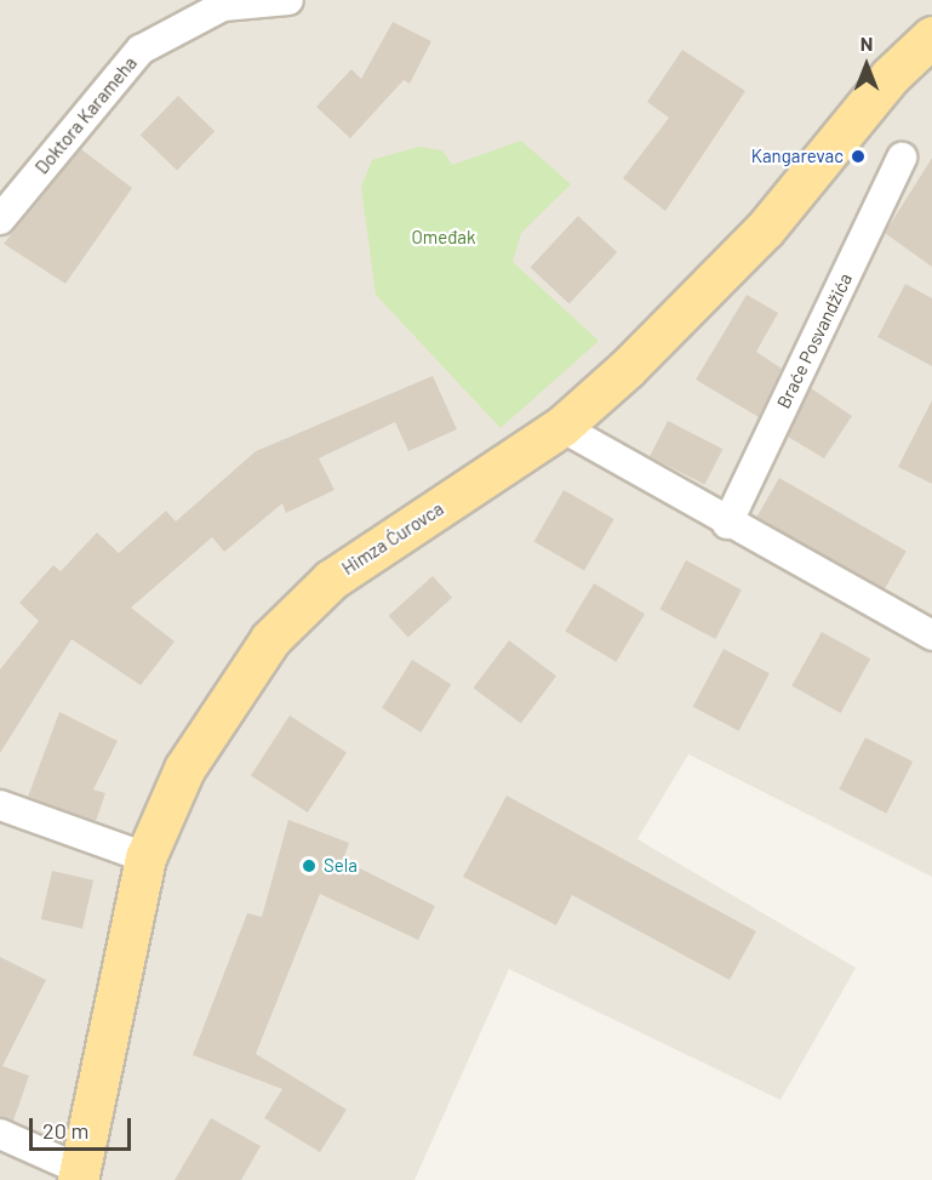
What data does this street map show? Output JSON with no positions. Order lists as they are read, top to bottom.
{
  "streets": {
    "main road": ["Himza Ćurovca"],
    "street": ["Doktora Karameha", "Braće Posvandžića"]
  },
  "parks": ["Omeđak"],
  "places": ["Kangarevac", "Sela"],
  "scale_bar": "20 m",
  "north": "top"
}
